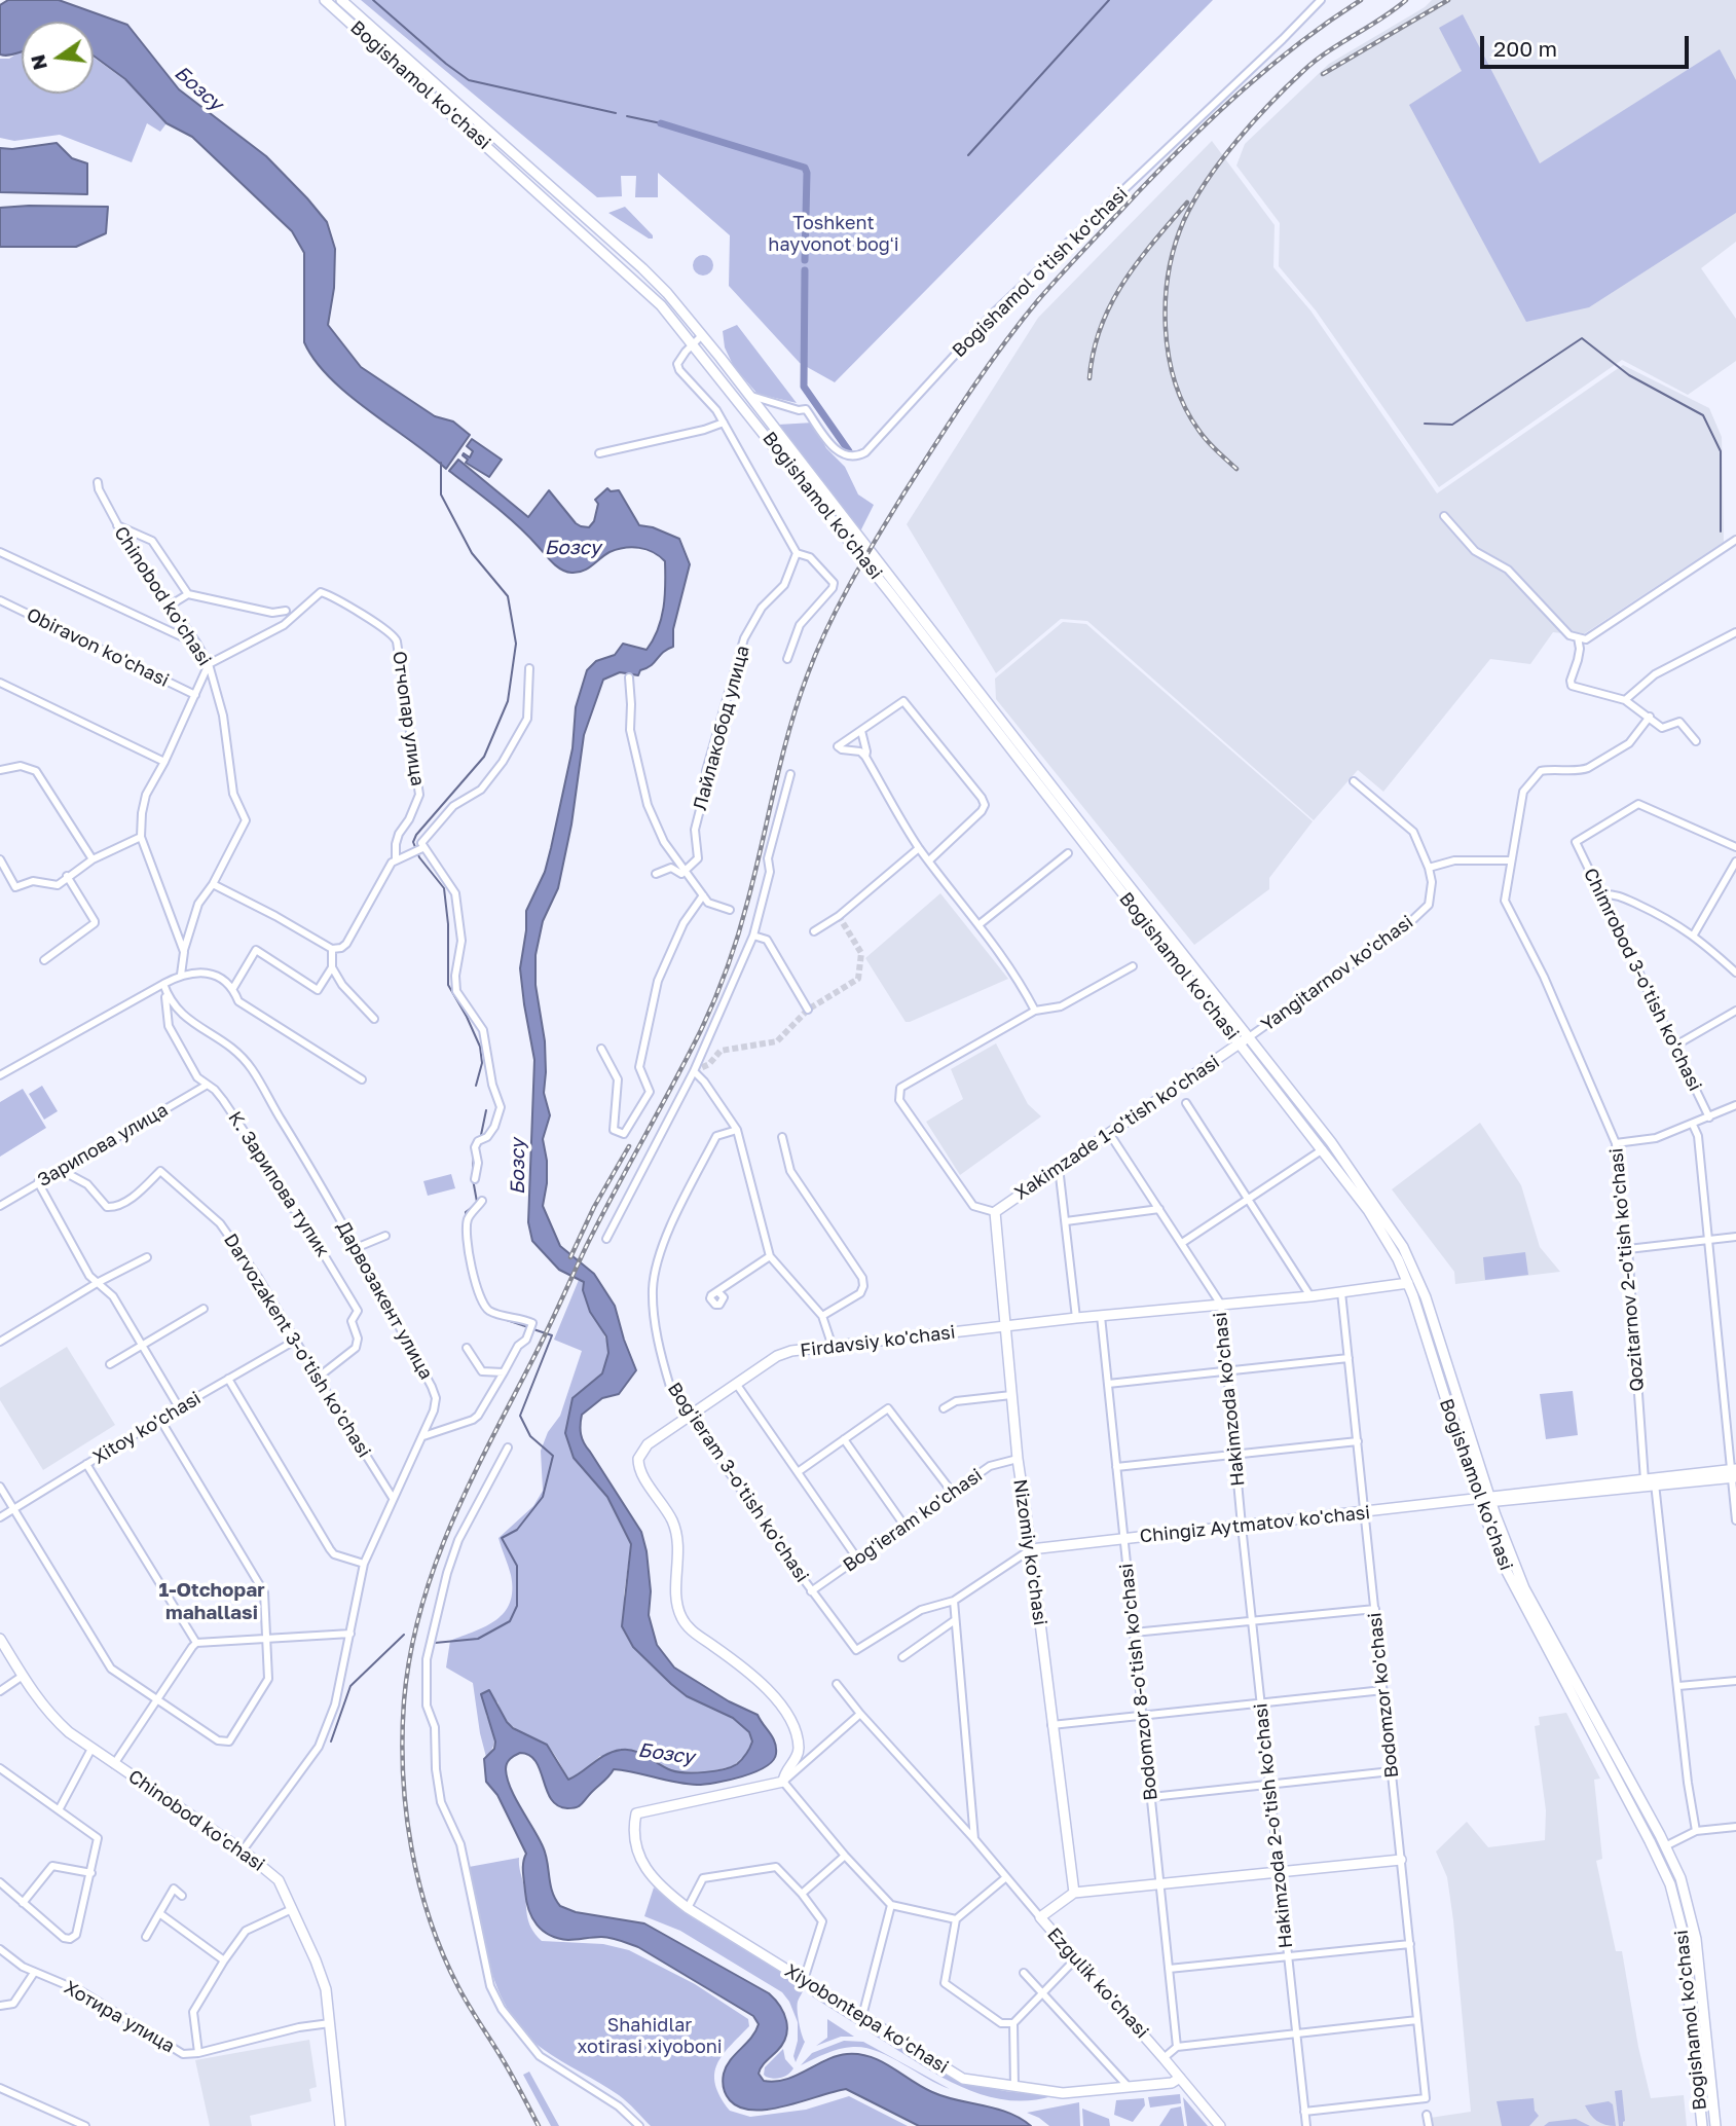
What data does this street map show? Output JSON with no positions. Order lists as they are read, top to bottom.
{
  "streets": {
    "main road": [
      "Bogishamol ko'chasi",
      "Chinobod ko'chasi",
      "Xakimzade 1-o'tish ko'chasi",
      "Firdavsiy ko'chasi",
      "Chingiz Aytmatov ko'chasi",
      "Nizomiy ko'chasi",
      "Ezgulik ko'chasi",
      "Xiyobontepa koʻchasi"
    ],
    "street": [
      "Bogishamol o'tish ko'chasi",
      "Obiravon ko'chasi",
      "Отчопар улица",
      "Лайлакобод улица",
      "Yangitarnov ko'chasi",
      "Chimrobod 3-o'tish ko'chasi",
      "Зарипова улица",
      "К. Зарипова тупик",
      "Qozitarnov 2-o'tish ko'chasi",
      "Дарвозакент улица",
      "Darvozakent 3-o'tish ko'chasi",
      "Hakimzoda ko'chasi",
      "Xitoy ko'chasi",
      "Bog'ieram 3-o'tish ko'chasi",
      "Bog'ieram ko'chasi",
      "Bodomzor 8-o'tish ko'chasi",
      "Bodomzor ko'chasi",
      "Hakimzoda 2-o'tish ko'chasi",
      "Хотира улица"
    ]
  },
  "crossings": [
    ["Bogishamol ko'chasi", "Bogishamol o'tish ko'chasi"],
    ["Bogishamol ko'chasi", "Yangitarnov ko'chasi"],
    ["Bogishamol ko'chasi", "Xakimzade 1-o'tish ko'chasi"],
    ["Bogishamol ko'chasi", "Firdavsiy ko'chasi"],
    ["Bogishamol ko'chasi", "Chingiz Aytmatov ko'chasi"],
    ["Chinobod ko'chasi", "Отчопар улица"],
    ["Chinobod ko'chasi", "Дарвозакент улица"],
    ["Chinobod ko'chasi", "Хотира улица"],
    ["Yangitarnov ko'chasi", "Xakimzade 1-o'tish ko'chasi"],
    ["Xakimzade 1-o'tish ko'chasi", "Hakimzoda ko'chasi"],
    ["Xakimzade 1-o'tish ko'chasi", "Nizomiy ko'chasi"],
    ["Зарипова улица", "К. Зарипова тупик"],
    ["Зарипова улица", "Darvozakent 3-o'tish ko'chasi"],
    ["К. Зарипова тупик", "Дарвозакент улица"],
    ["К. Зарипова тупик", "Darvozakent 3-o'tish ko'chasi"],
    ["Qozitarnov 2-o'tish ko'chasi", "Chingiz Aytmatov ko'chasi"],
    ["Дарвозакент улица", "Darvozakent 3-o'tish ko'chasi"],
    ["Firdavsiy ko'chasi", "Hakimzoda ko'chasi"],
    ["Firdavsiy ko'chasi", "Bog'ieram 3-o'tish ko'chasi"],
    ["Firdavsiy ko'chasi", "Nizomiy ko'chasi"],
    ["Firdavsiy ko'chasi", "Bodomzor 8-o'tish ko'chasi"],
    ["Firdavsiy ko'chasi", "Bodomzor ko'chasi"],
    ["Firdavsiy ko'chasi", "Xiyobontepa koʻchasi"],
    ["Darvozakent 3-o'tish ko'chasi", "Xitoy ko'chasi"],
    ["Hakimzoda ko'chasi", "Chingiz Aytmatov ko'chasi"],
    ["Hakimzoda ko'chasi", "Hakimzoda 2-o'tish ko'chasi"],
    ["Bog'ieram 3-o'tish ko'chasi", "Bog'ieram ko'chasi"],
    ["Bog'ieram ko'chasi", "Nizomiy ko'chasi"],
    ["Chingiz Aytmatov ko'chasi", "Nizomiy ko'chasi"],
    ["Chingiz Aytmatov ko'chasi", "Bodomzor 8-o'tish ko'chasi"],
    ["Chingiz Aytmatov ko'chasi", "Bodomzor ko'chasi"],
    ["Chingiz Aytmatov ko'chasi", "Hakimzoda 2-o'tish ko'chasi"],
    ["Bodomzor ko'chasi", "Hakimzoda 2-o'tish ko'chasi"],
    ["Ezgulik ko'chasi", "Xiyobontepa koʻchasi"]
  ],
  "districts": ["1-Otchopar mahallasi"],
  "water": ["Бозсу"],
  "parks": ["Toshkent hayvonot bogʻi", "Shahidlar xotirasi xiyoboni"],
  "scale_bar": "200 m",
  "north": "left"
}
